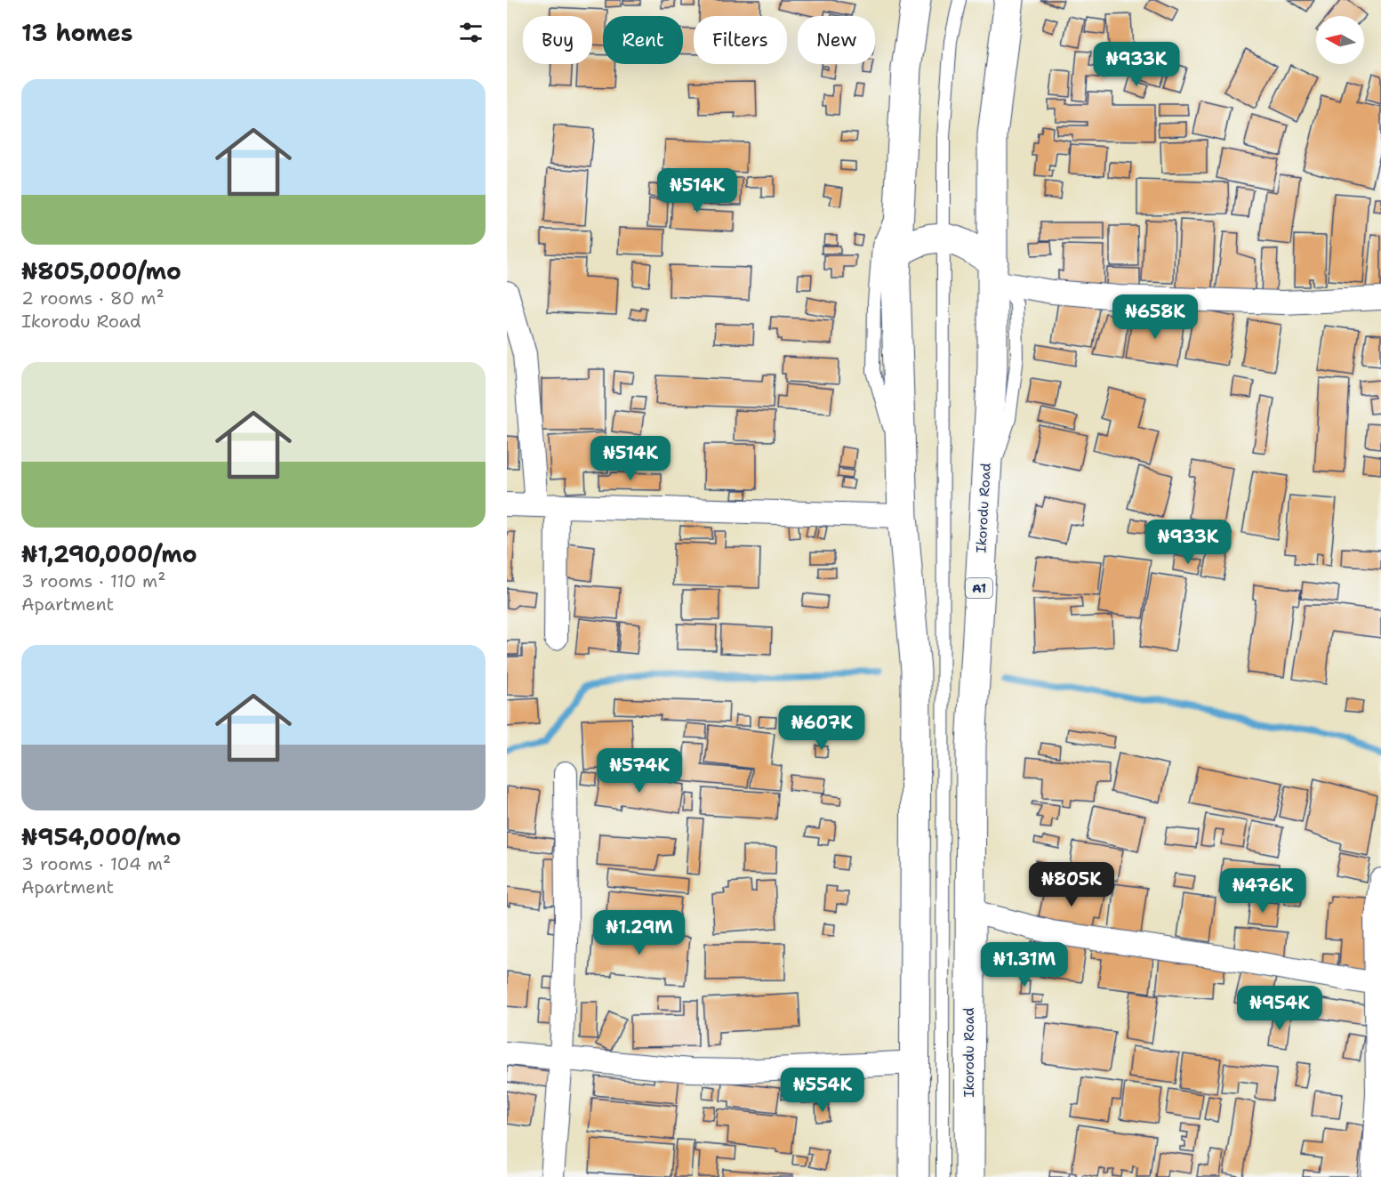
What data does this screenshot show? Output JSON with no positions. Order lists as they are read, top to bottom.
{
  "streets": {
    "highway": ["Ikorodu Road", "A1"]
  },
  "north": "left",
  "page": {
    "heading": "13 homes",
    "chip": [
      "Buy",
      "Rent",
      "Filters",
      "New"
    ],
    "price": [
      "₦933K",
      "₦514K",
      "₦658K",
      "₦514K",
      "₦933K",
      "₦607K",
      "₦574K",
      "₦805K",
      "₦476K",
      "₦1.29M",
      "₦1.31M",
      "₦954K",
      "₦554K"
    ],
    "list": [
      {
        "name": "₦805,000/mo",
        "note": "2 rooms · 80 m² · Ikorodu Road"
      },
      {
        "name": "₦1,290,000/mo",
        "note": "3 rooms · 110 m² · Apartment"
      },
      {
        "name": "₦954,000/mo",
        "note": "3 rooms · 104 m² · Apartment"
      }
    ]
  }
}
